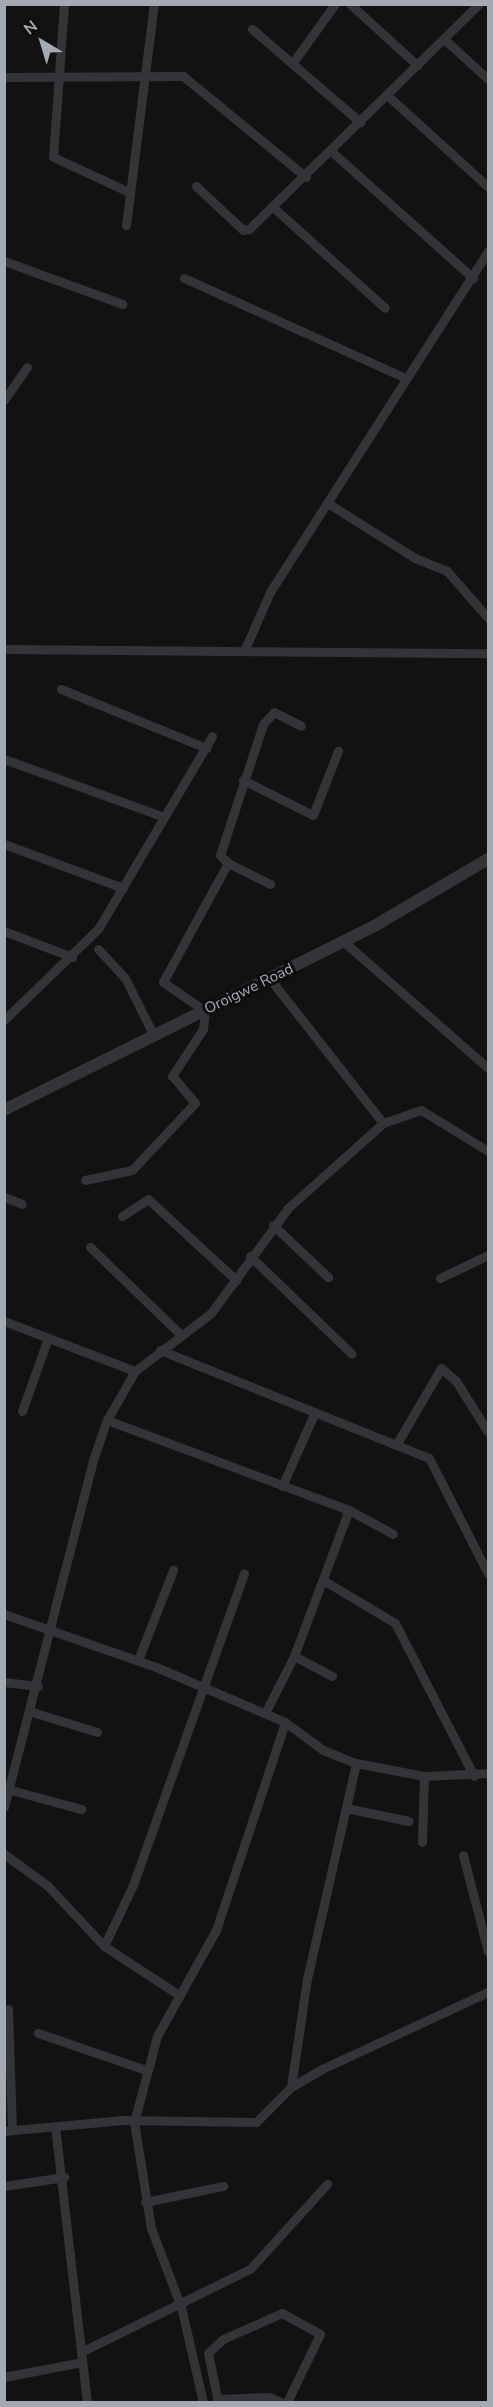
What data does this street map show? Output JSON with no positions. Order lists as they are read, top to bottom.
{
  "streets": {
    "street": ["Oroigwe Road"]
  },
  "north": "top left"
}
